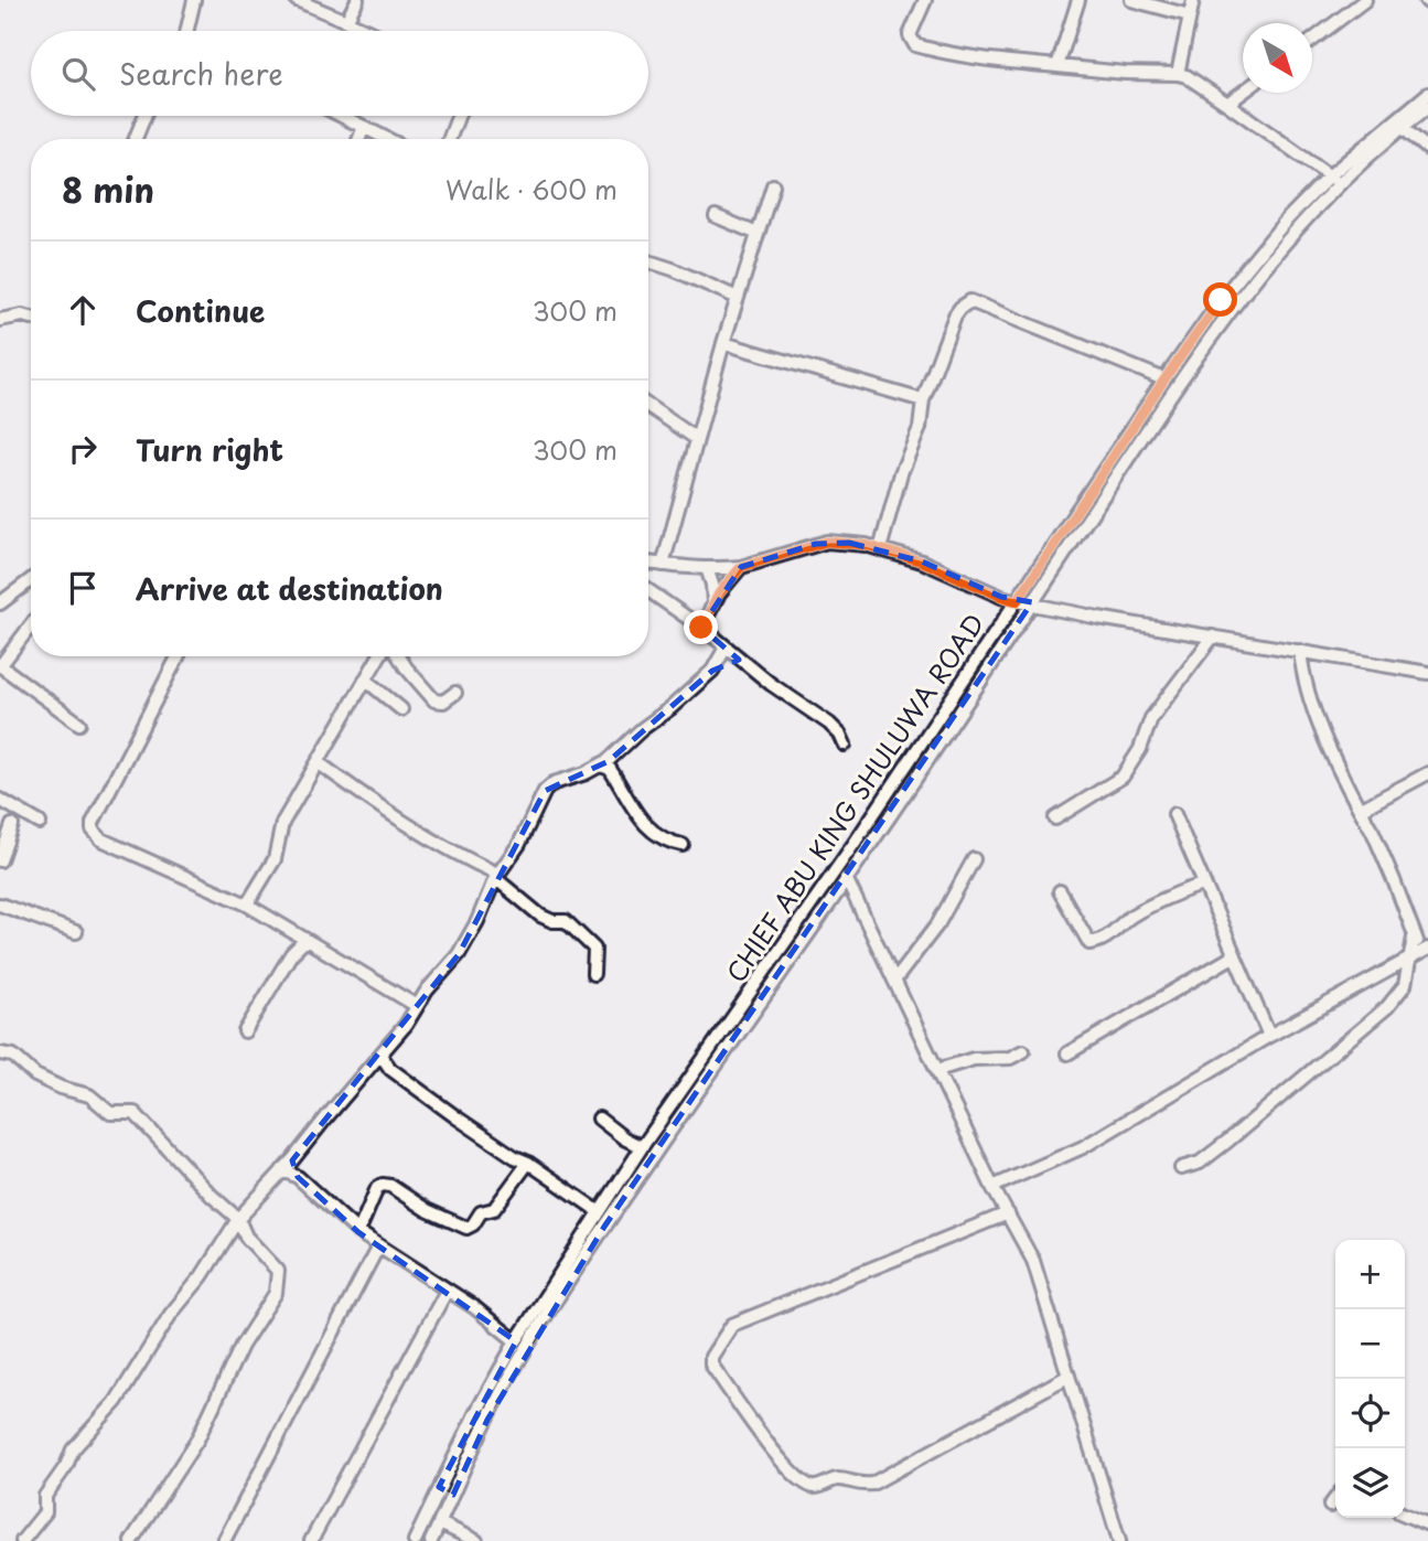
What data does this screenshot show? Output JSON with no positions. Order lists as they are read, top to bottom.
{
  "streets": {
    "street": ["CHIEF ABU KING SHULUWA ROAD"]
  },
  "north": "bottom right",
  "page": {
    "search": "Search here",
    "heading": ["8 min", "Walk · 600 m"],
    "list": [
      ["Continue", "300 m"],
      ["Turn right", "300 m"],
      "Arrive at destination"
    ],
    "map_buttons": ["+", "−"]
  }
}
